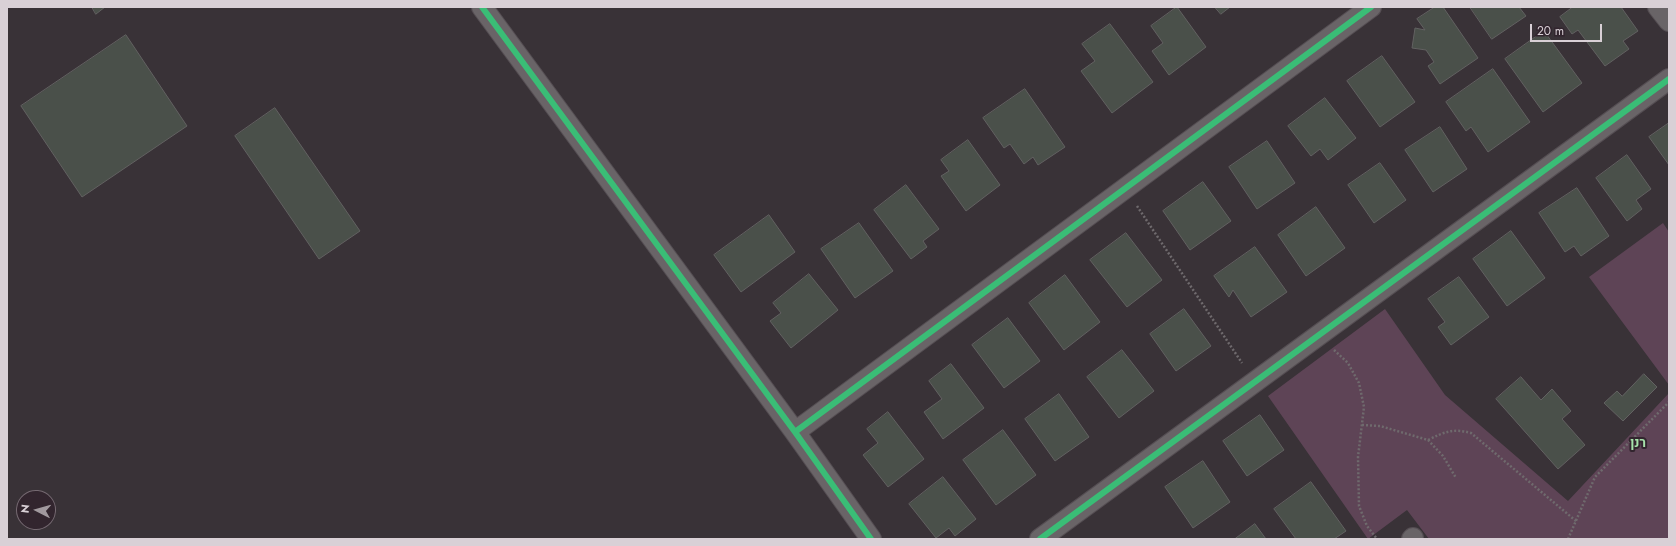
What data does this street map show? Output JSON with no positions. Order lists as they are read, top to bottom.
{
  "districts": ["רנן"],
  "scale_bar": "20 m",
  "north": "left"
}
